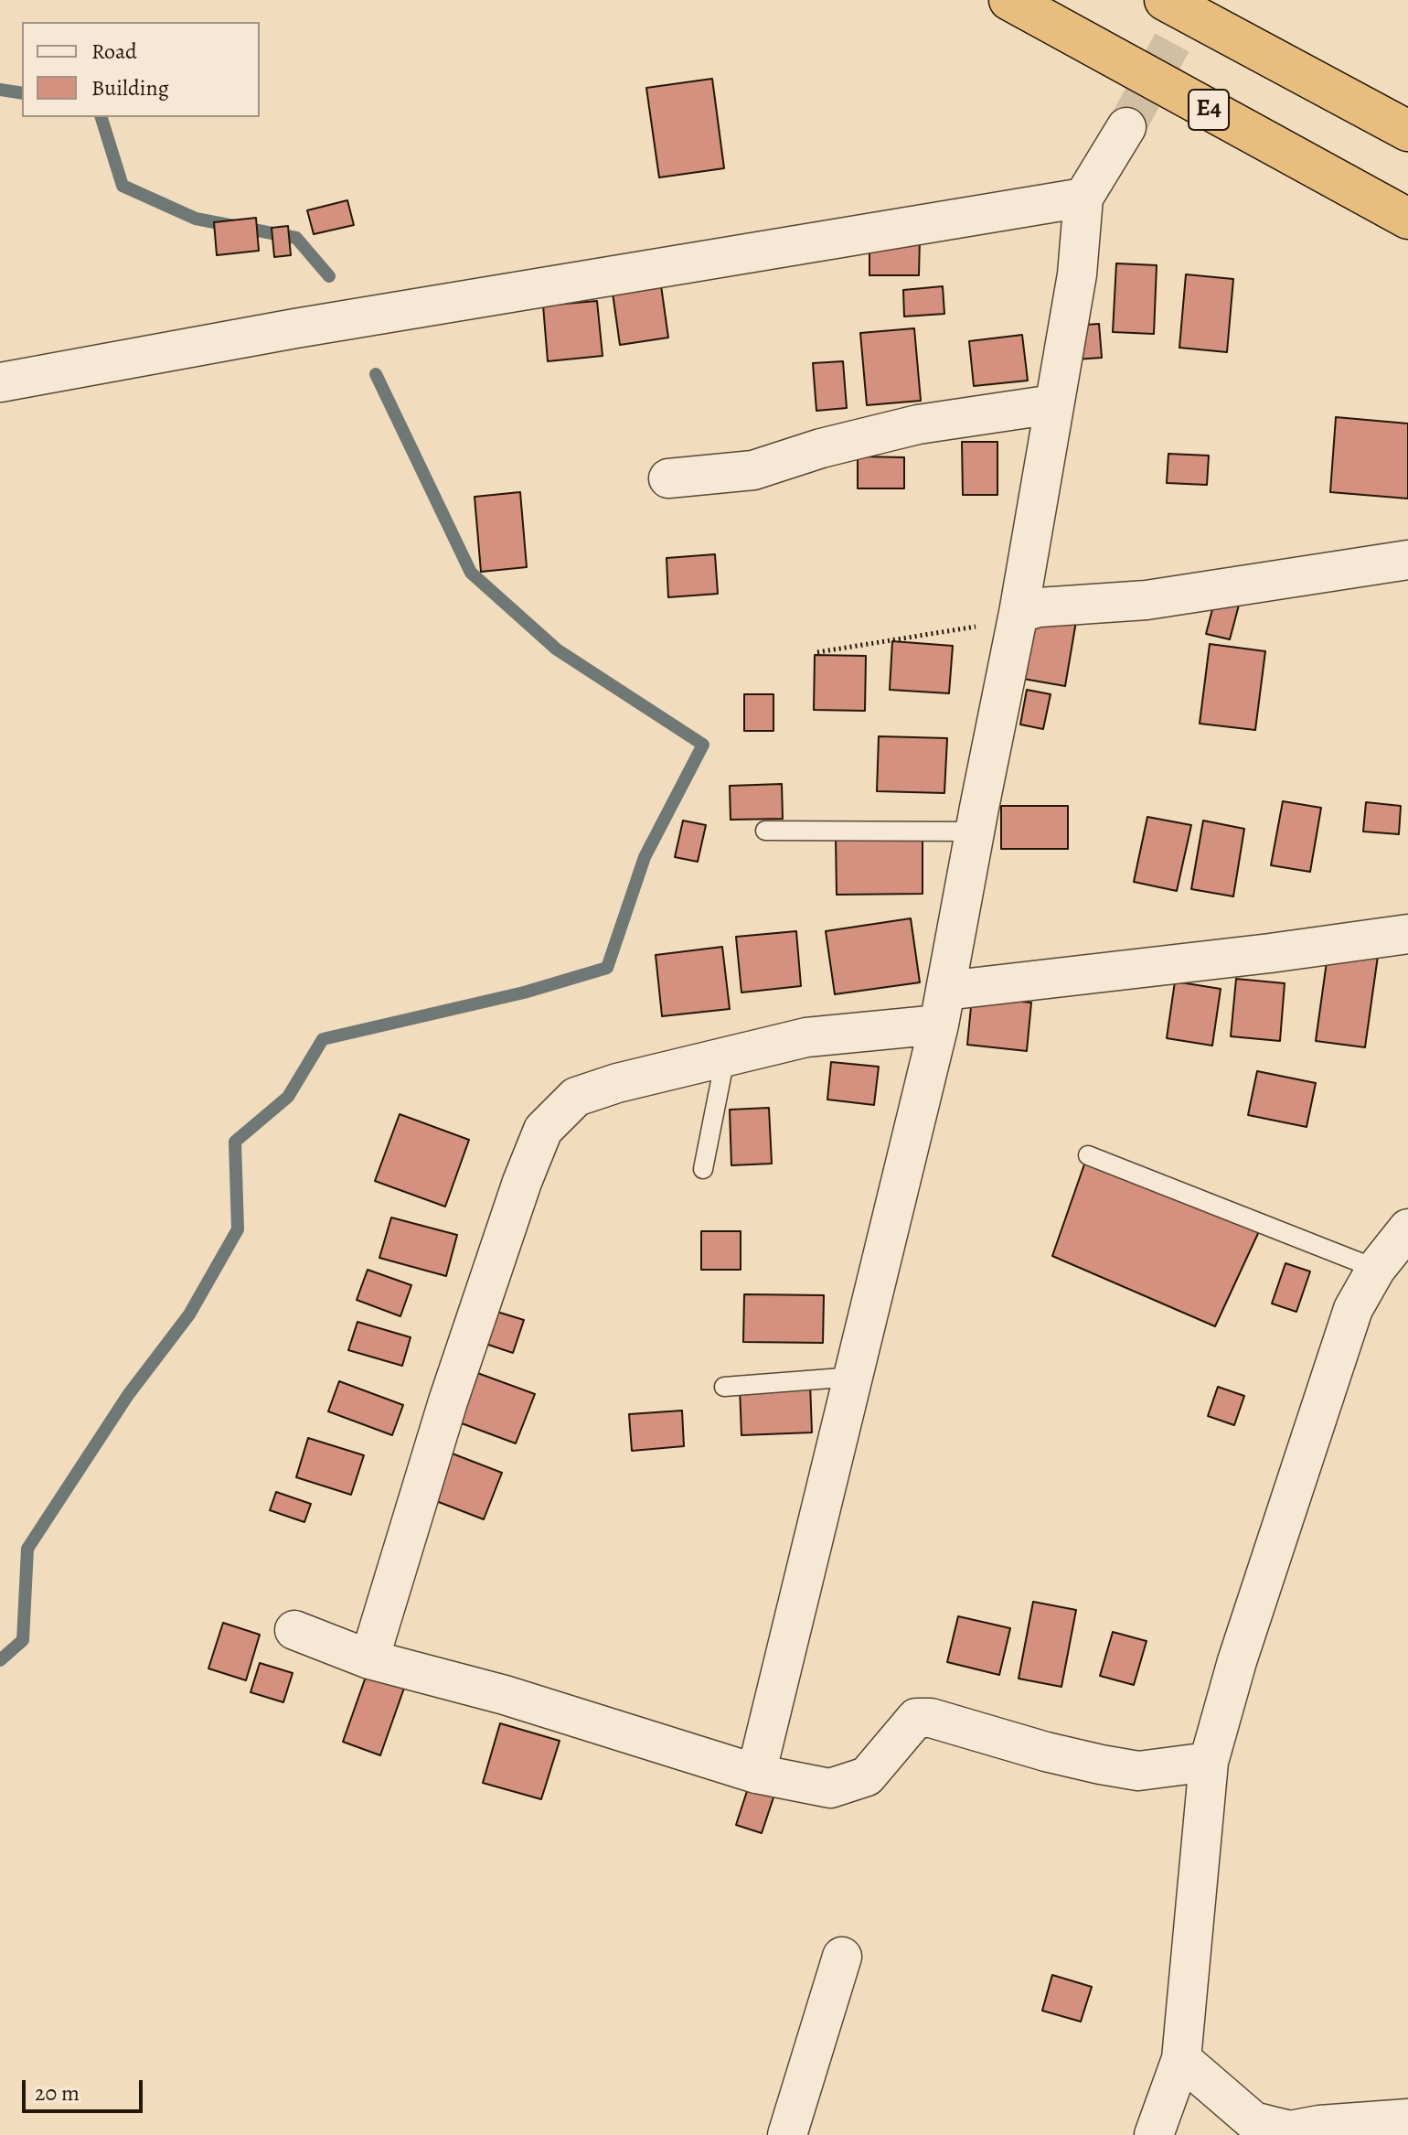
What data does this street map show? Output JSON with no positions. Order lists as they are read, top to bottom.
{
  "streets": {
    "highway": ["E4"]
  },
  "legend": ["Road", "Building"],
  "scale_bar": "20 m"
}
